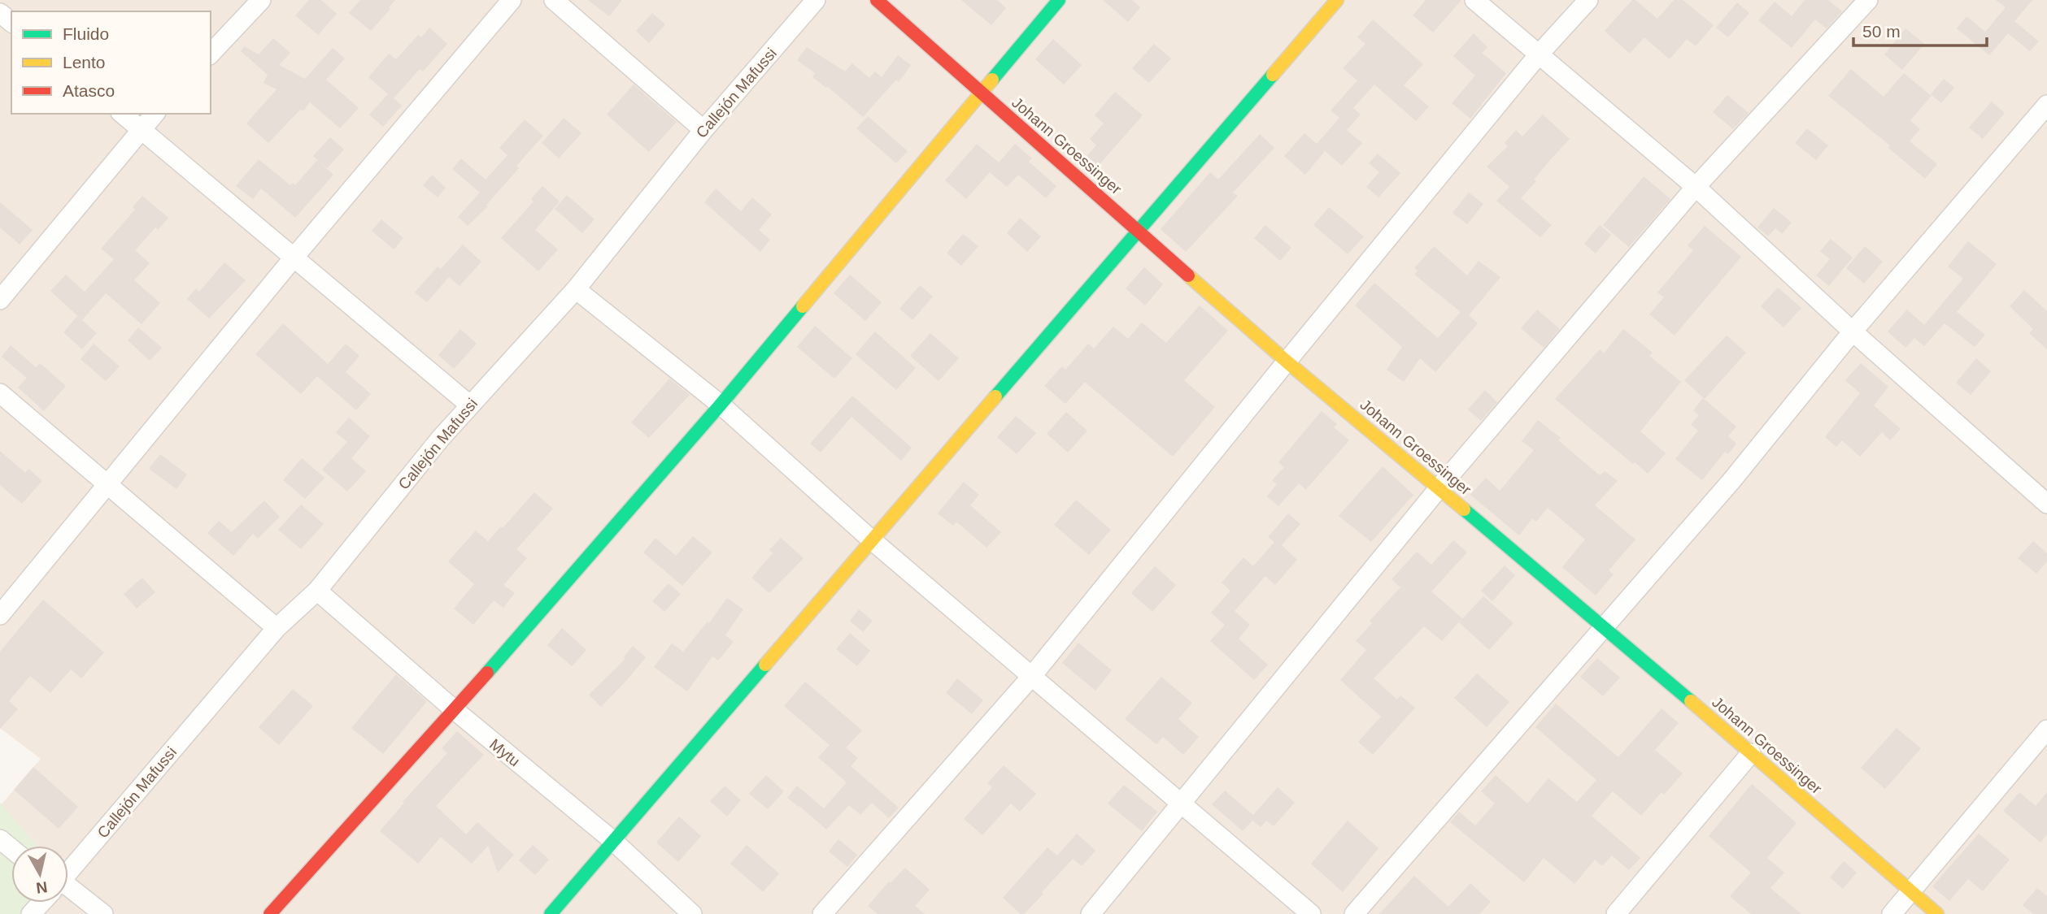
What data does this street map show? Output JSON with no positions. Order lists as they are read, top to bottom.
{
  "streets": {
    "street": ["Callejón Mafussi", "Johann Groessinger", "Mytu"]
  },
  "crossings": [
    ["Callejón Mafussi", "Mytu"]
  ],
  "legend": ["Fluido", "Lento", "Atasco"],
  "scale_bar": "50 m",
  "north": "bottom"
}
